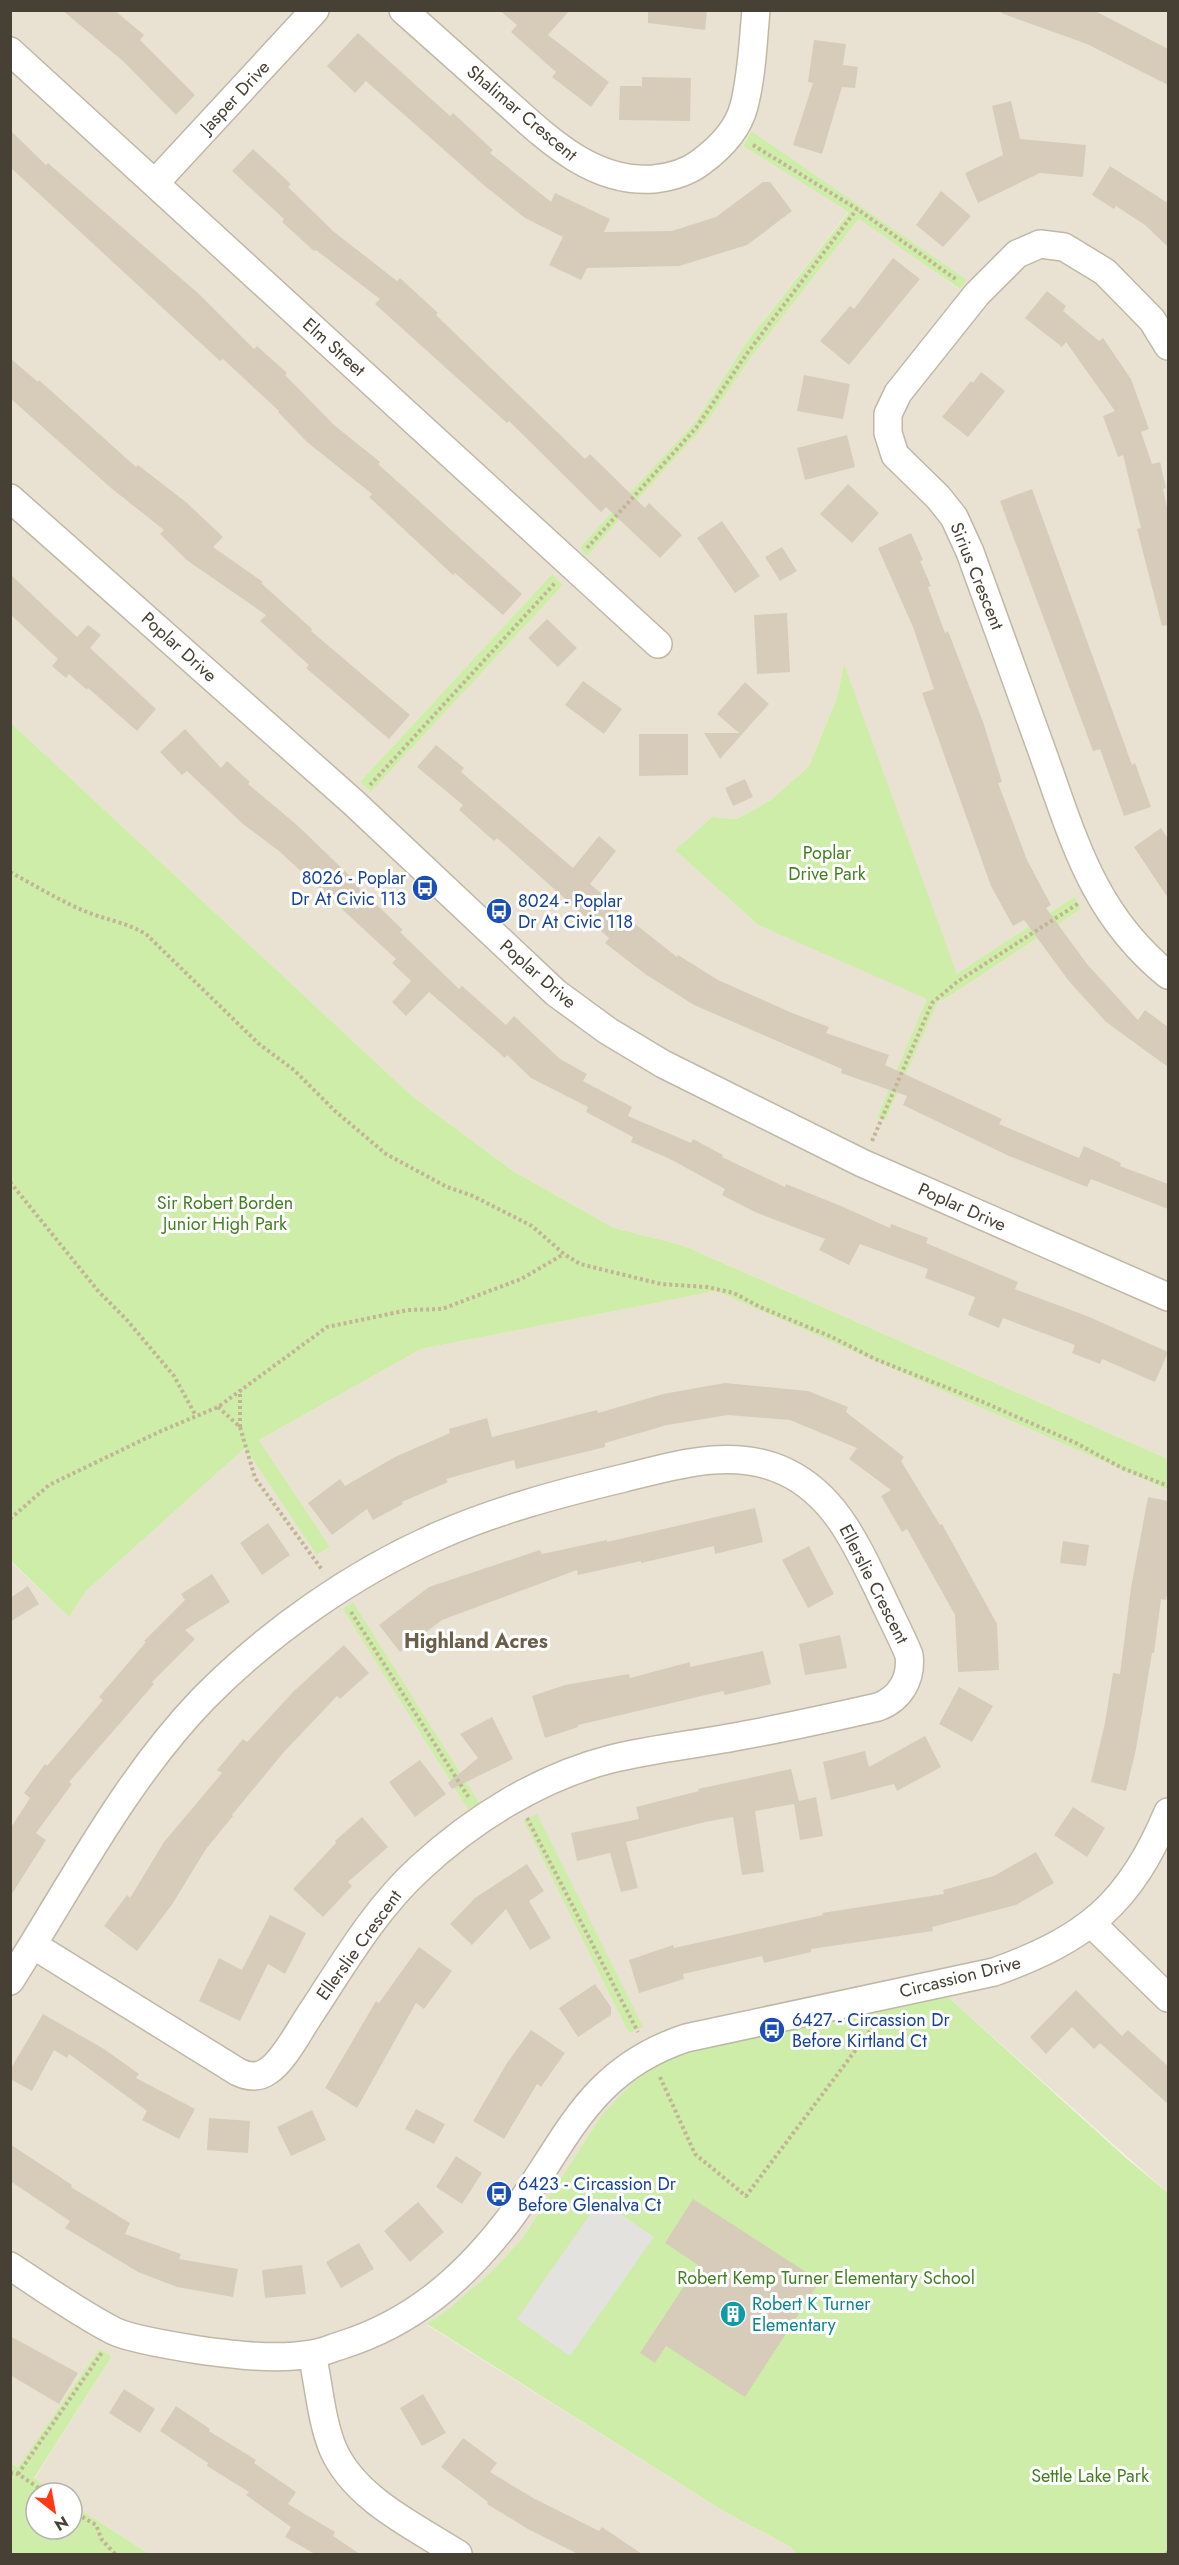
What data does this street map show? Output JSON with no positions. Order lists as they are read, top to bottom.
{
  "streets": {
    "street": [
      "Jasper Drive",
      "Shalimar Crescent",
      "Elm Street",
      "Sirius Crescent",
      "Poplar Drive",
      "Ellerslie Crescent",
      "Circassion Drive"
    ]
  },
  "crossings": [
    ["Jasper Drive", "Elm Street"]
  ],
  "districts": ["Highland Acres"],
  "parks": [
    "Poplar Drive Park",
    "Sir Robert Borden Junior High Park",
    "Robert Kemp Turner Elementary School",
    "Settle Lake Park"
  ],
  "places": {
    "bus stop": [
      "8026 - Poplar Dr At Civic 113",
      "8024 - Poplar Dr At Civic 118",
      "6427 - Circassion Dr Before Kirtland Ct",
      "6423 - Circassion Dr Before Glenalva Ct"
    ],
    "building": ["Robert K Turner Elementary"]
  },
  "north": "bottom right"
}
